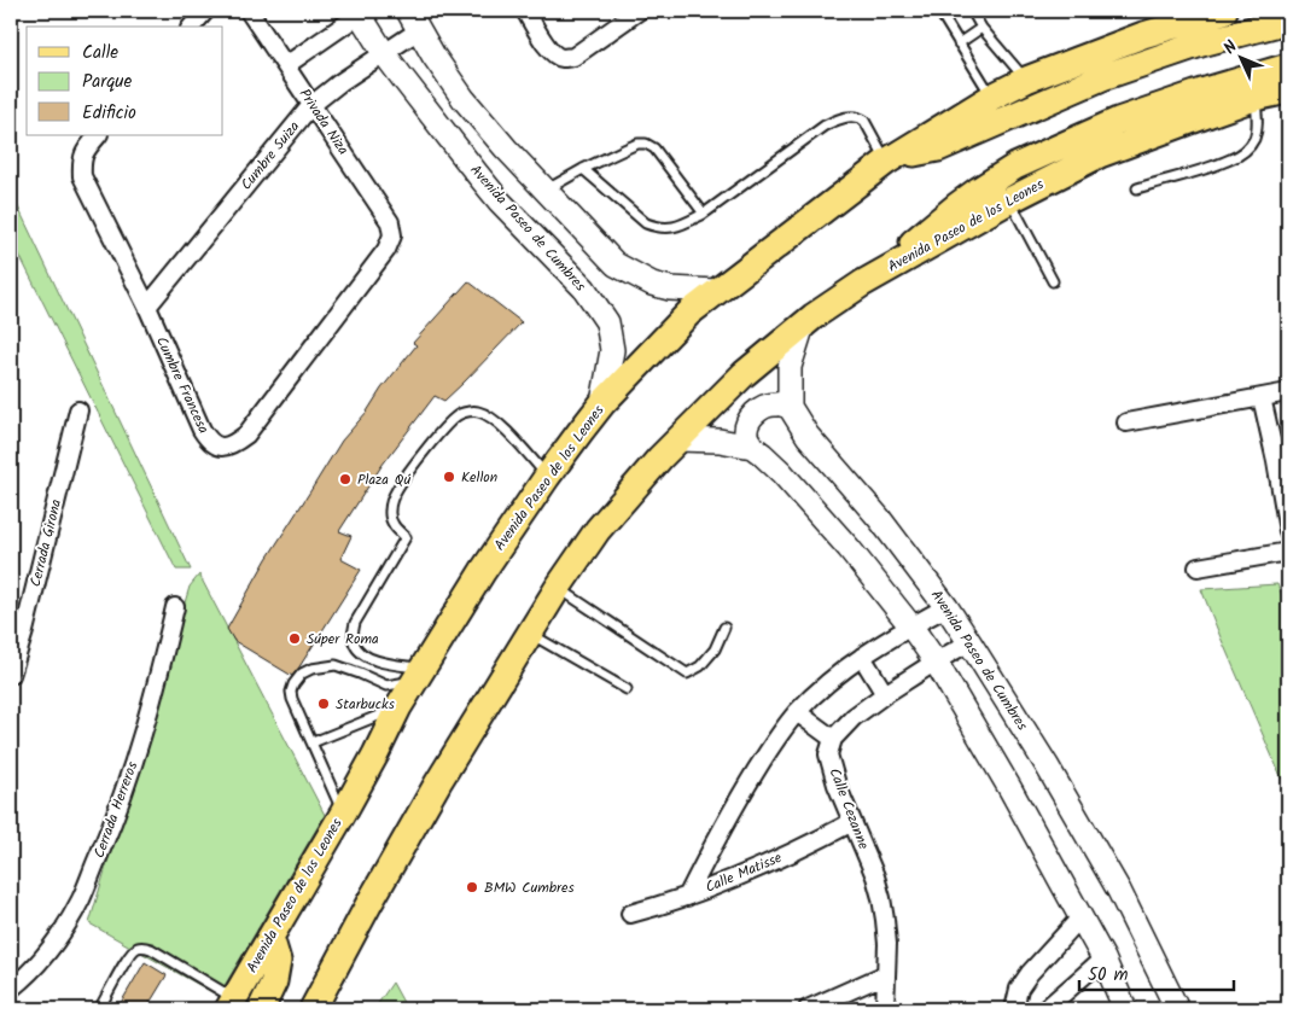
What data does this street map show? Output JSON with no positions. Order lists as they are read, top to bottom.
{
  "streets": {
    "main road": ["Avenida Paseo de los Leones"],
    "street": [
      "Privada Niza",
      "Cumbre Suiza",
      "Avenida Paseo de Cumbres",
      "Cumbre Francesa",
      "Cerrada Girona",
      "Calle Cezanne",
      "Cerrada Herreros",
      "Calle Matisse"
    ]
  },
  "crossings": [
    ["Privada Niza", "Cumbre Suiza"],
    ["Privada Niza", "Cumbre Francesa"],
    ["Cumbre Suiza", "Avenida Paseo de Cumbres"],
    ["Cumbre Suiza", "Cumbre Francesa"],
    ["Avenida Paseo de los Leones", "Avenida Paseo de Cumbres"],
    ["Calle Cezanne", "Calle Matisse"]
  ],
  "places": [
    "Kellon",
    "Plaza Qú",
    "Súper Roma",
    "Starbucks",
    "BMW Cumbres"
  ],
  "legend": ["Calle", "Parque", "Edificio"],
  "scale_bar": "50 m",
  "north": "top left"
}
